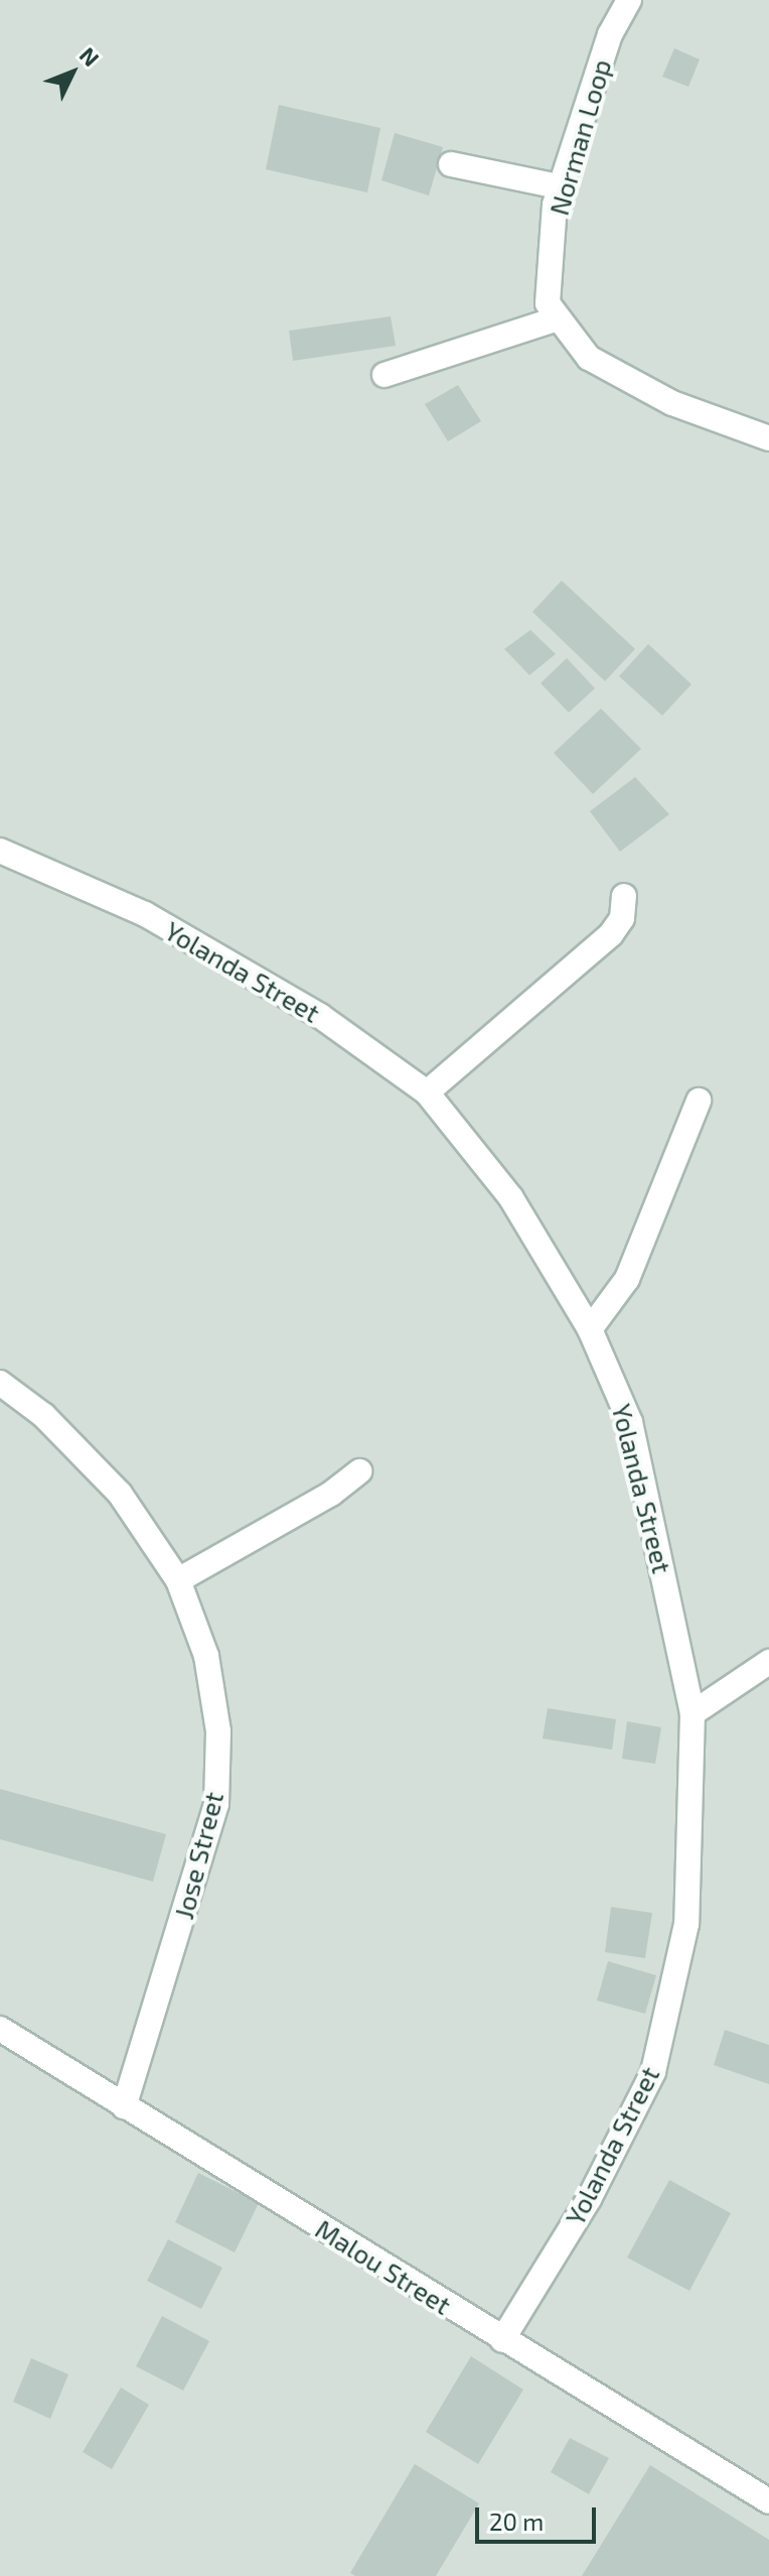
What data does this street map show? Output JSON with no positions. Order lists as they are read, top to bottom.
{
  "streets": {
    "street": [
      "Norman Loop",
      "Yolanda Street",
      "Jose Street",
      "Malou Street"
    ]
  },
  "crossings": [
    ["Yolanda Street", "Malou Street"],
    ["Jose Street", "Malou Street"]
  ],
  "scale_bar": "20 m",
  "north": "top right"
}
